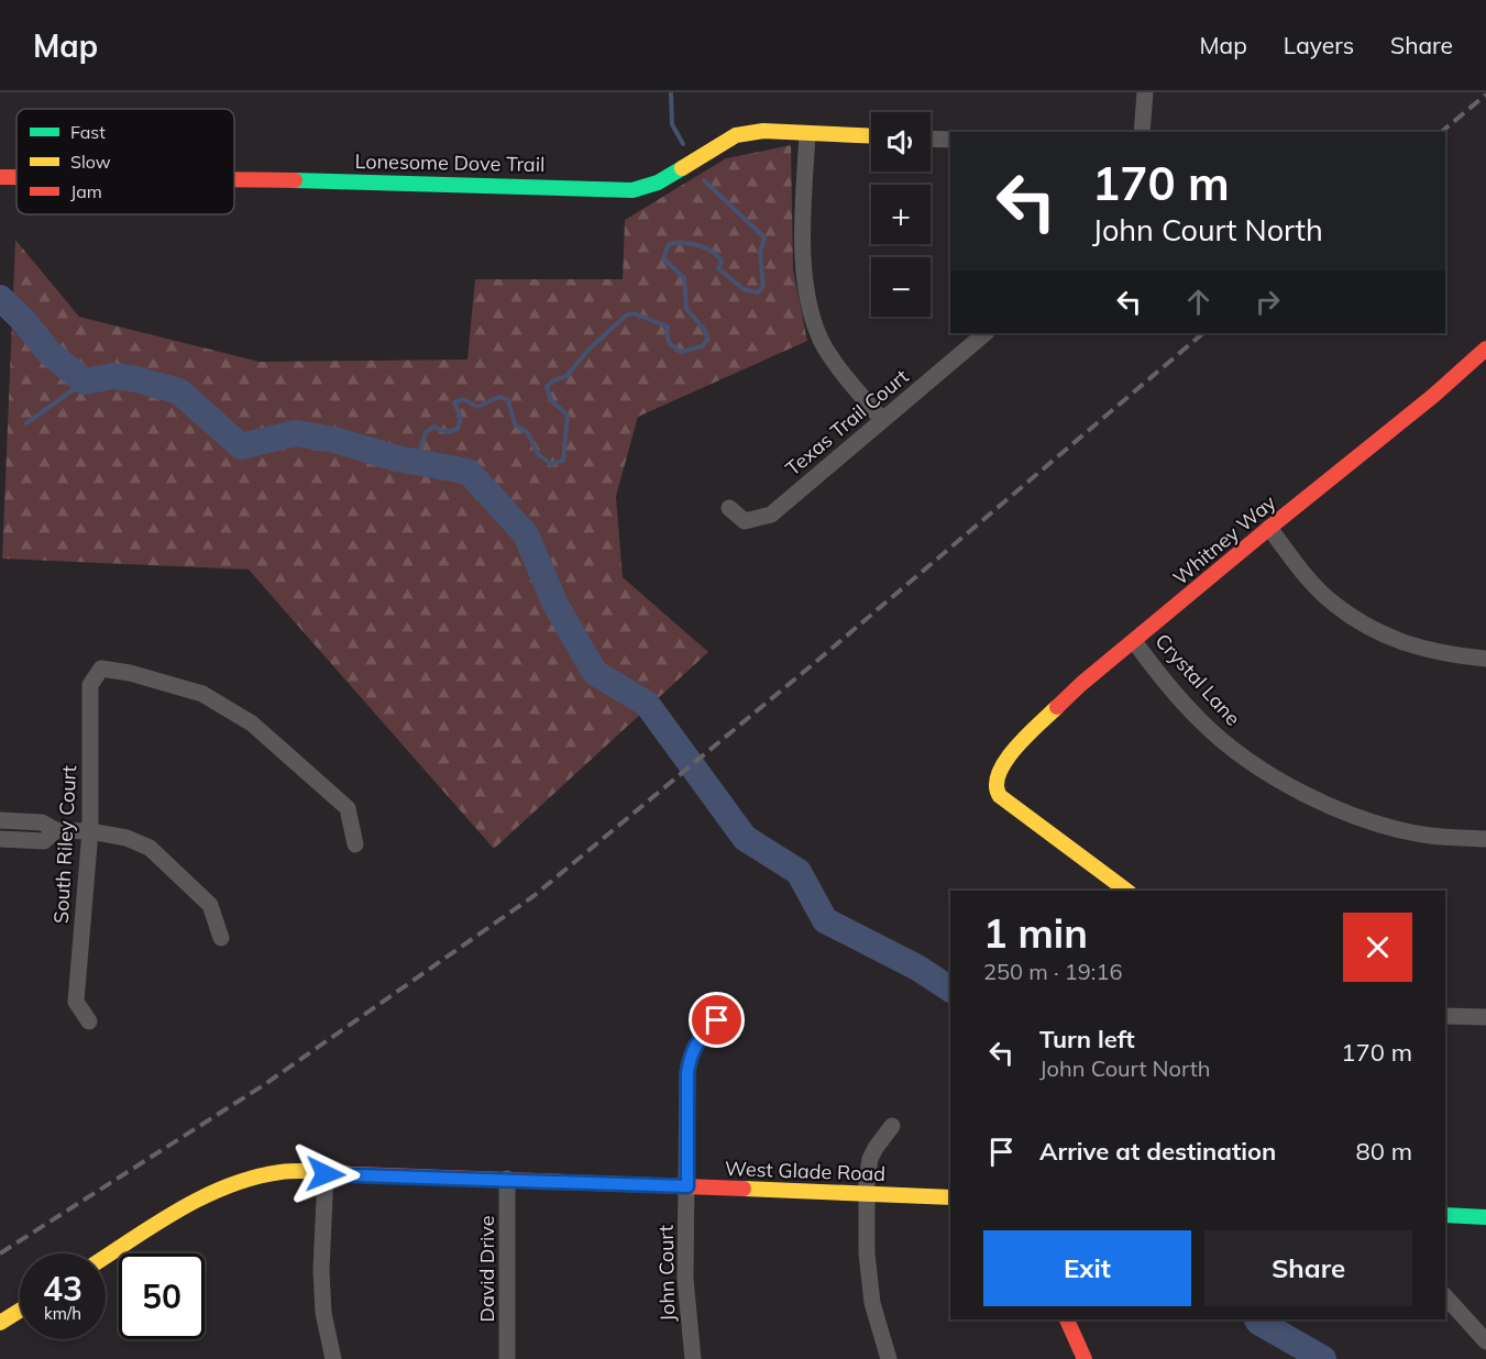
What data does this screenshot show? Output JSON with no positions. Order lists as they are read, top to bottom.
{
  "streets": {
    "street": [
      "Lonesome Dove Trail",
      "Texas Trail Court",
      "Whitney Way",
      "Crystal Lane",
      "South Riley Court",
      "West Glade Road",
      "David Drive",
      "John Court"
    ]
  },
  "crossings": [
    ["Whitney Way", "Crystal Lane"],
    ["West Glade Road", "David Drive"],
    ["West Glade Road", "John Court"]
  ],
  "legend": ["Fast", "Slow", "Jam"],
  "page": {
    "header": "Map",
    "nav": ["Map", "Layers", "Share"],
    "map_buttons": ["+", "−"],
    "turn": ["170 m", "John Court North"],
    "heading": ["1 min", "250 m · 19:16"],
    "list": [
      {
        "name": "Turn left",
        "note": "John Court North",
        "value": "170 m"
      },
      {
        "name": "Arrive at destination",
        "value": "80 m"
      }
    ],
    "buttons": ["Exit", "Share"],
    "speed": "43 km/h",
    "limit": "50"
  }
}
